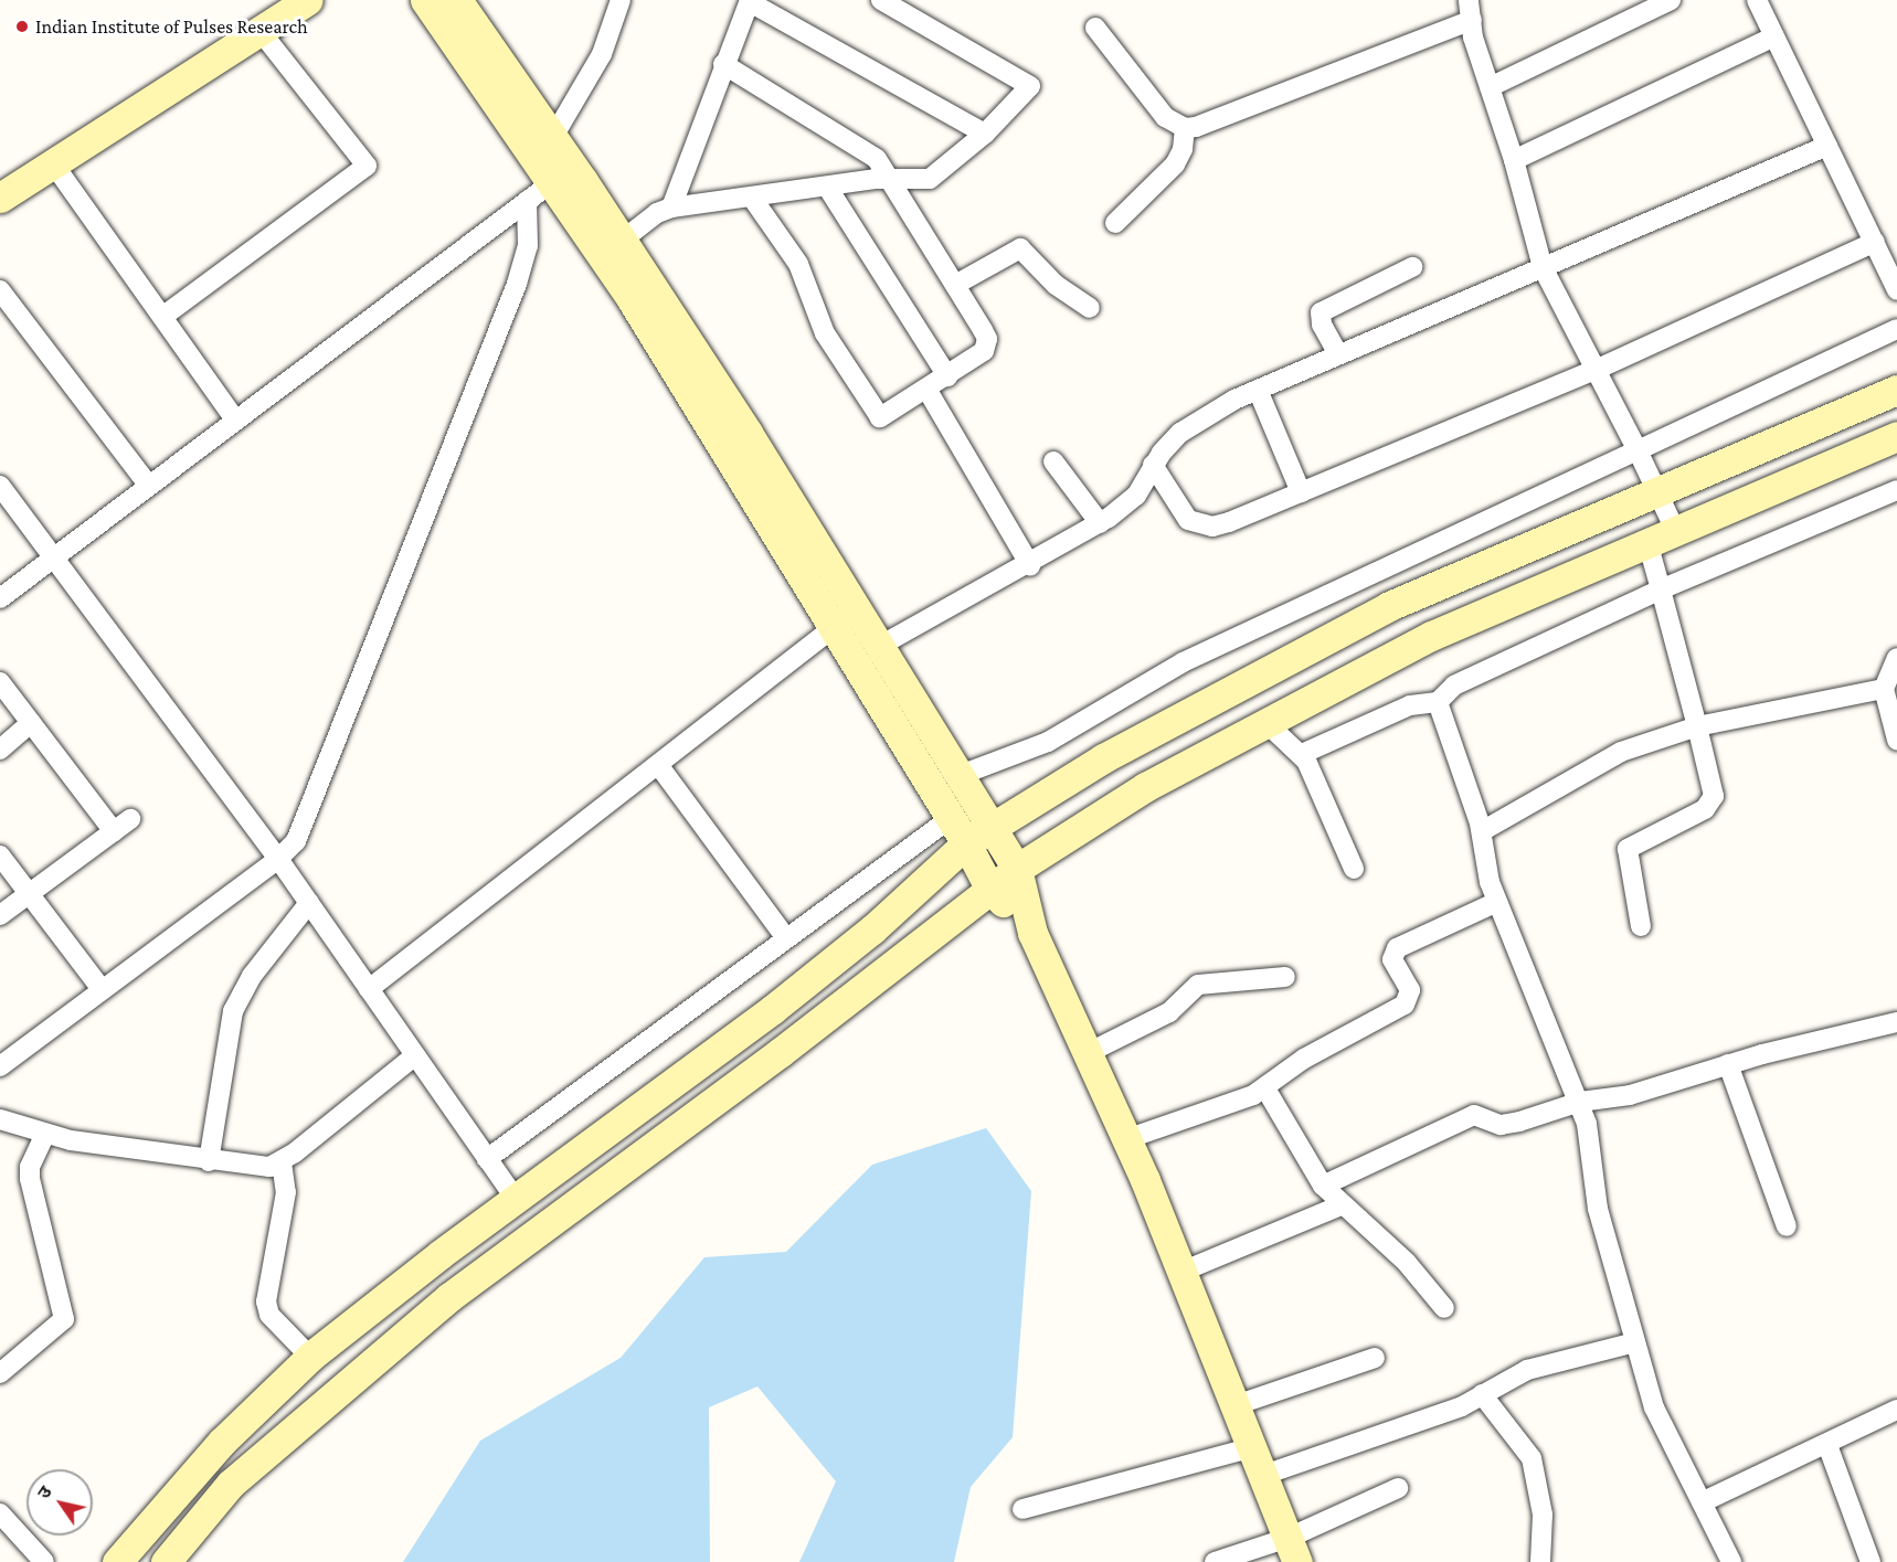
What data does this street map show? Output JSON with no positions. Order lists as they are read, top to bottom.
{
  "places": ["Indian Institute of Pulses Research"],
  "north": "top left"
}
